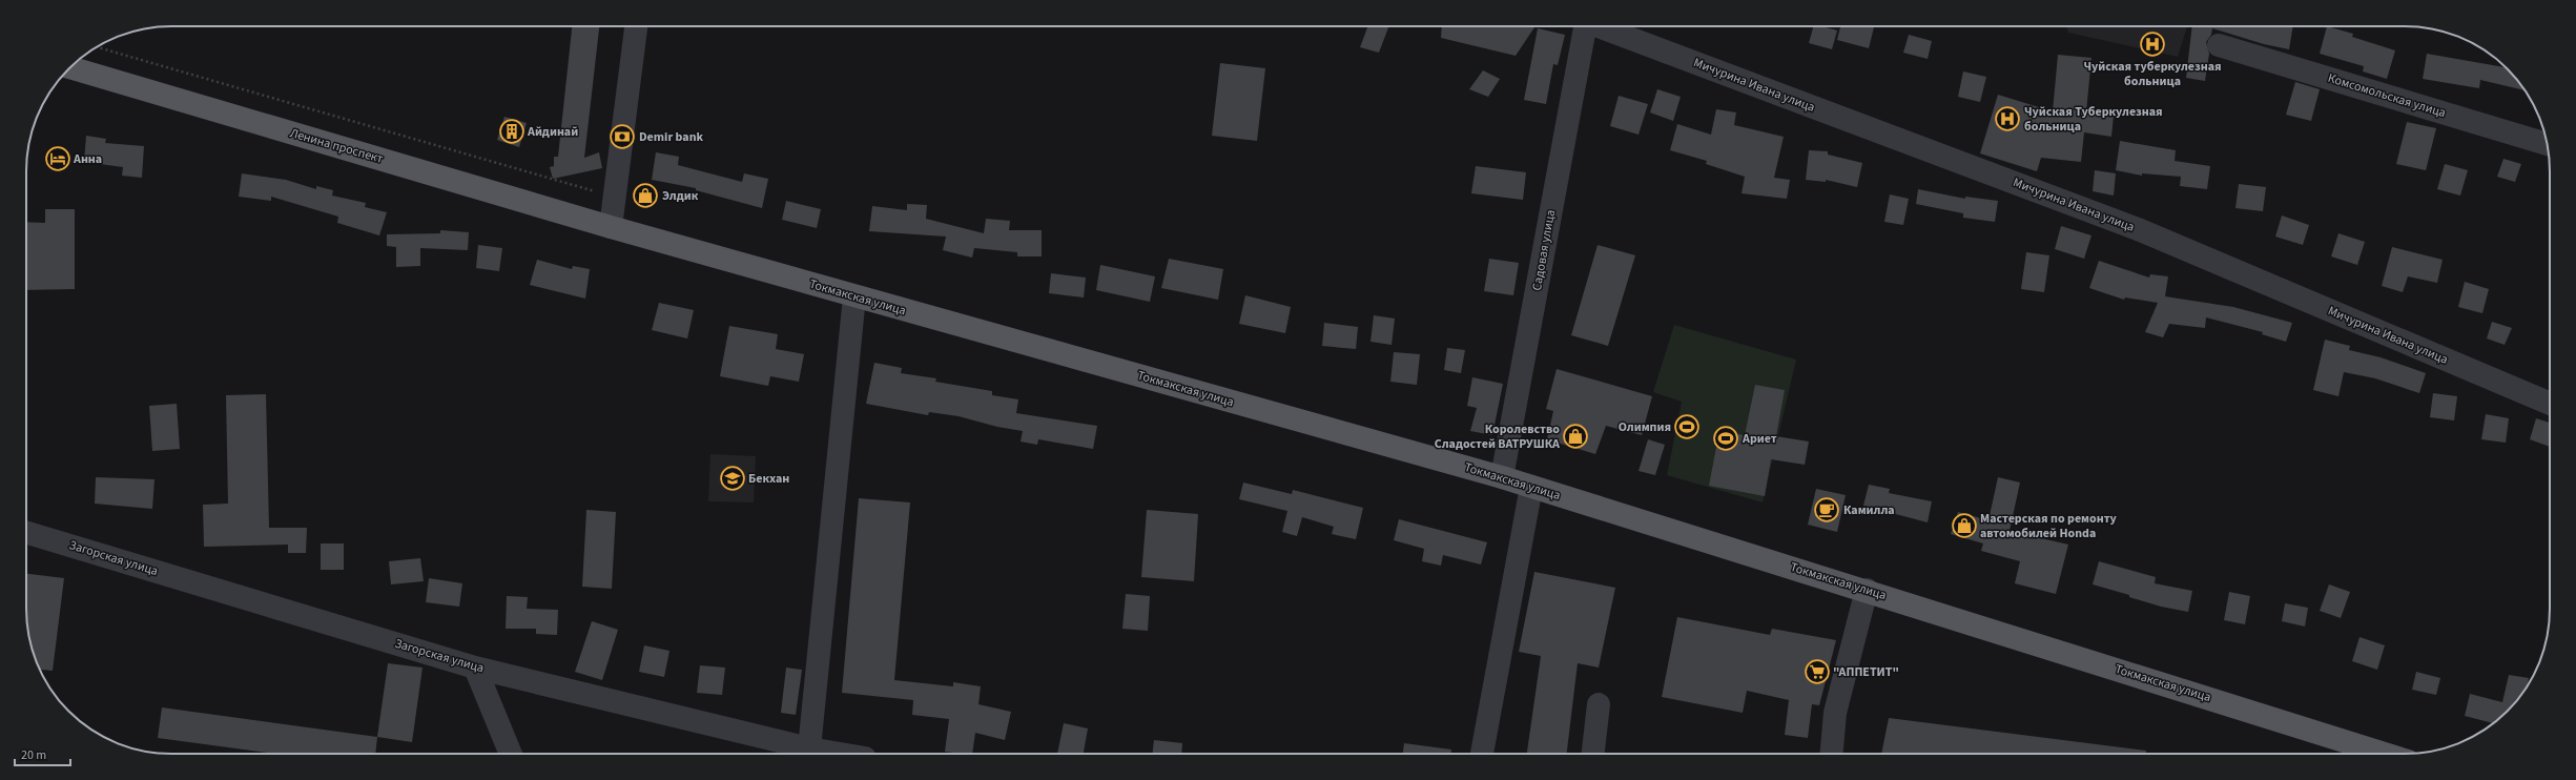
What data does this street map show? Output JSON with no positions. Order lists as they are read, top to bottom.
{
  "streets": {
    "main road": ["Ленина проспект", "Токмакская улица"],
    "street": [
      "Мичурина Ивана улица",
      "Комсомольская улица",
      "Садовая улица",
      "Загорская улица"
    ]
  },
  "crossings": [
    ["Ленина проспект", "Токмакская улица"],
    ["Садовая улица", "Токмакская улица"]
  ],
  "places": {
    "hospital": ["Чуйская туберкулезная больница", "Чуйская Туберкулезная больница"],
    "building": ["Айдинай"],
    "bank": ["Demir bank"],
    "hotel": ["Анна"],
    "shop": ["Элдик", "Королевство Сладостей ВАТРУШКА", "Мастерская по ремонту автомобилей Honda"],
    "sports": ["Олимпия", "Ариет"],
    "school or university": ["Бекхан"],
    "cafe": ["Камилла"],
    "supermarket": ["\"АППЕТИТ\""]
  },
  "scale_bar": "20 m"
}
